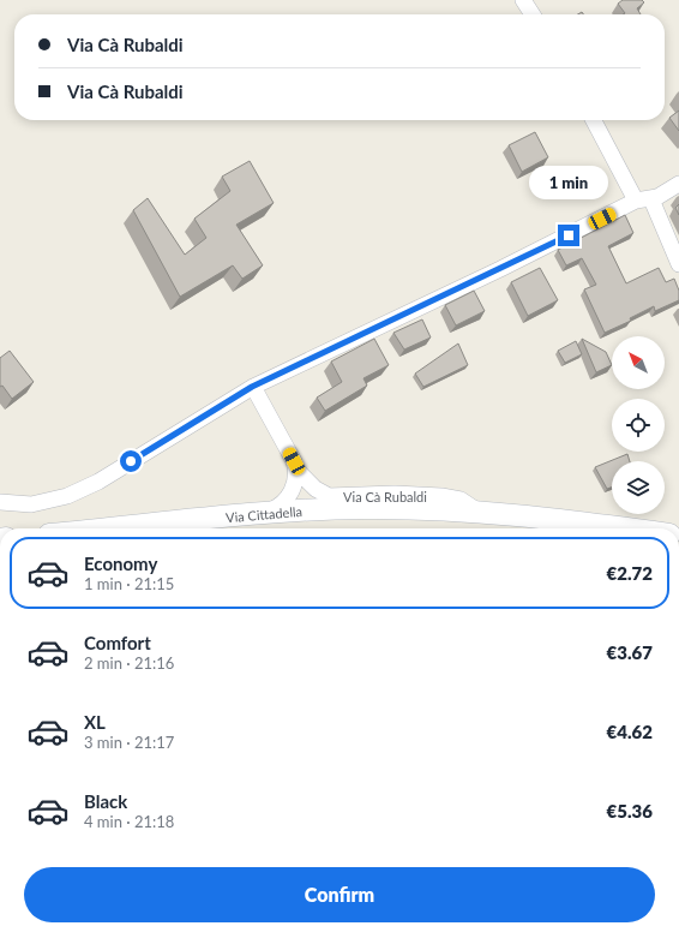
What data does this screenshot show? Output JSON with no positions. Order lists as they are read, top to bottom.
{
  "streets": {
    "main road": ["Via Cittadella"],
    "street": ["Via Cà Rubaldi"]
  },
  "crossings": [
    ["Via Cà Rubaldi", "Via Cittadella"]
  ],
  "north": "top left",
  "page": {
    "banner": ["Via Cà Rubaldi", "Via Cà Rubaldi"],
    "bubble": "1 min",
    "list": [
      {
        "name": "Economy",
        "note": "1 min · 21:15",
        "value": "€2.72"
      },
      {
        "name": "Comfort",
        "note": "2 min · 21:16",
        "value": "€3.67"
      },
      {
        "name": "XL",
        "note": "3 min · 21:17",
        "value": "€4.62"
      },
      {
        "name": "Black",
        "note": "4 min · 21:18",
        "value": "€5.36"
      }
    ],
    "buttons": "Confirm"
  }
}
